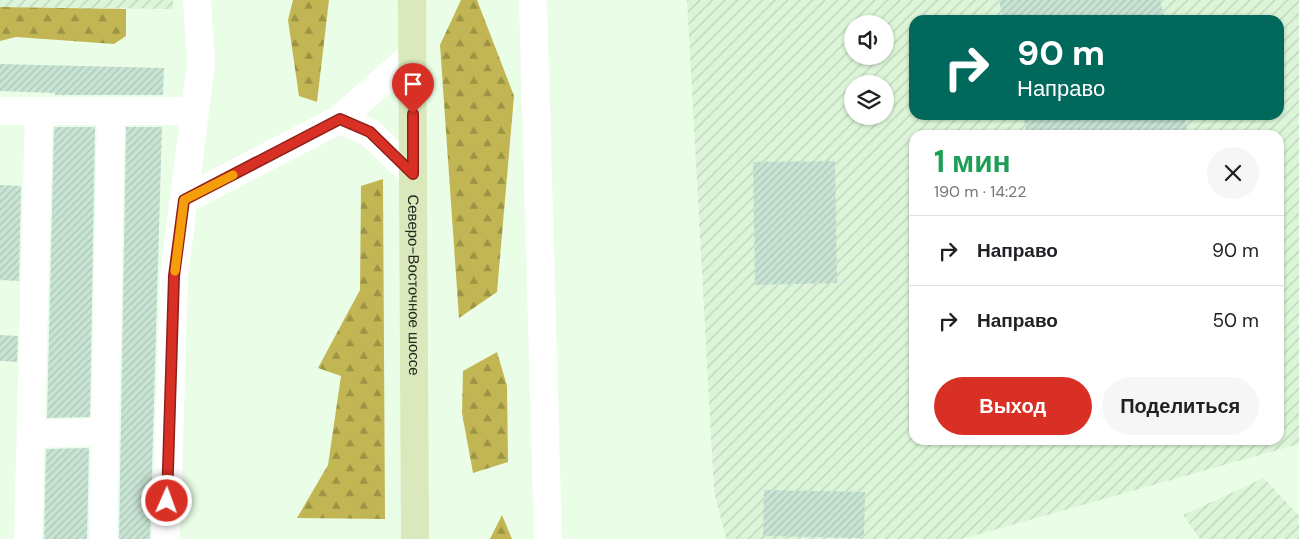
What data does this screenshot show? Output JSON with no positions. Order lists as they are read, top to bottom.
{
  "streets": {
    "main road": ["Северо-Восточное шоссе"]
  },
  "page": {
    "turn": ["90 m", "Направо"],
    "heading": ["1 мин", "190 m · 14:22"],
    "list": [
      {
        "name": "Направо",
        "value": "90 m"
      },
      {
        "name": "Направо",
        "value": "50 m"
      }
    ],
    "buttons": ["Выход", "Поделиться"]
  }
}
